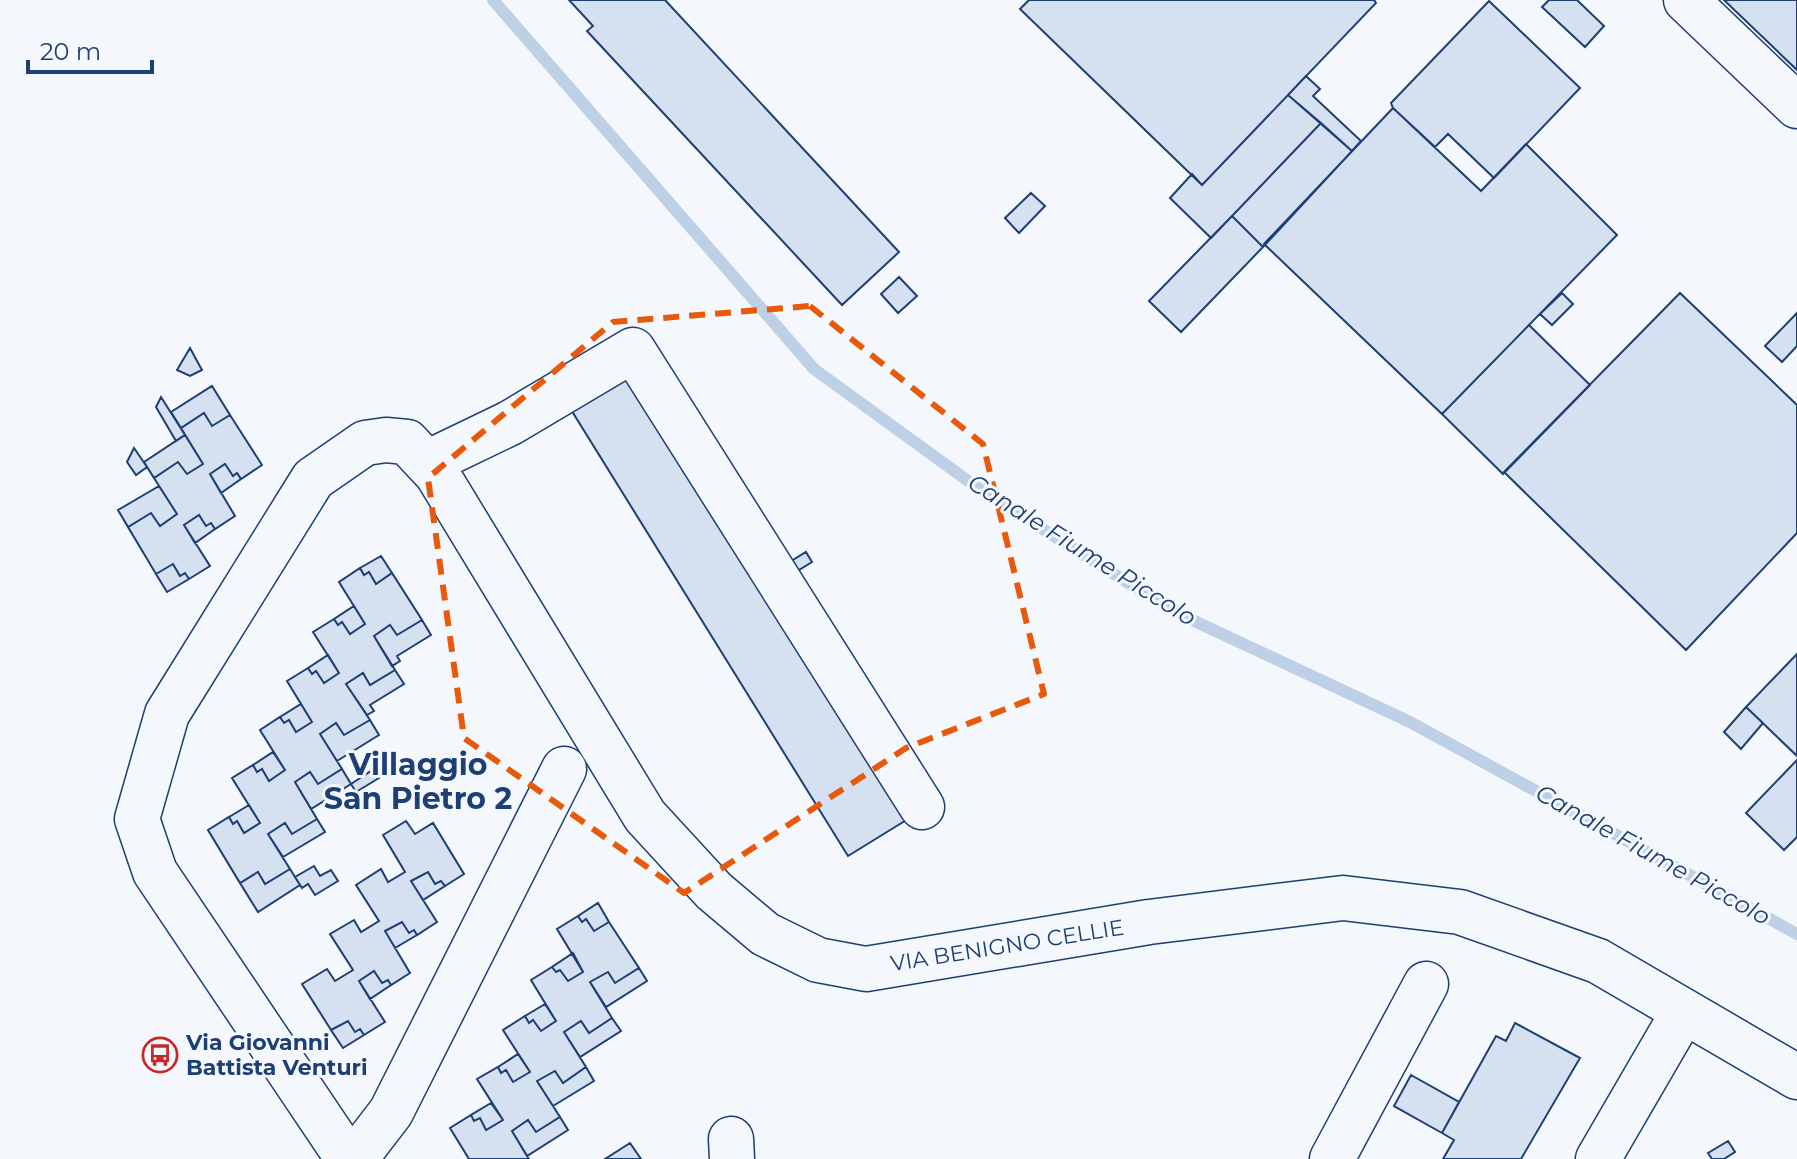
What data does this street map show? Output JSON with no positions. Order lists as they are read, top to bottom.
{
  "streets": {
    "street": ["VIA BENIGNO CELLIE"]
  },
  "districts": ["Villaggio San Pietro 2"],
  "water": ["Canale Fiume Piccolo"],
  "places": {
    "bus stop": ["Via Giovanni Battista Venturi"]
  },
  "scale_bar": "20 m"
}
